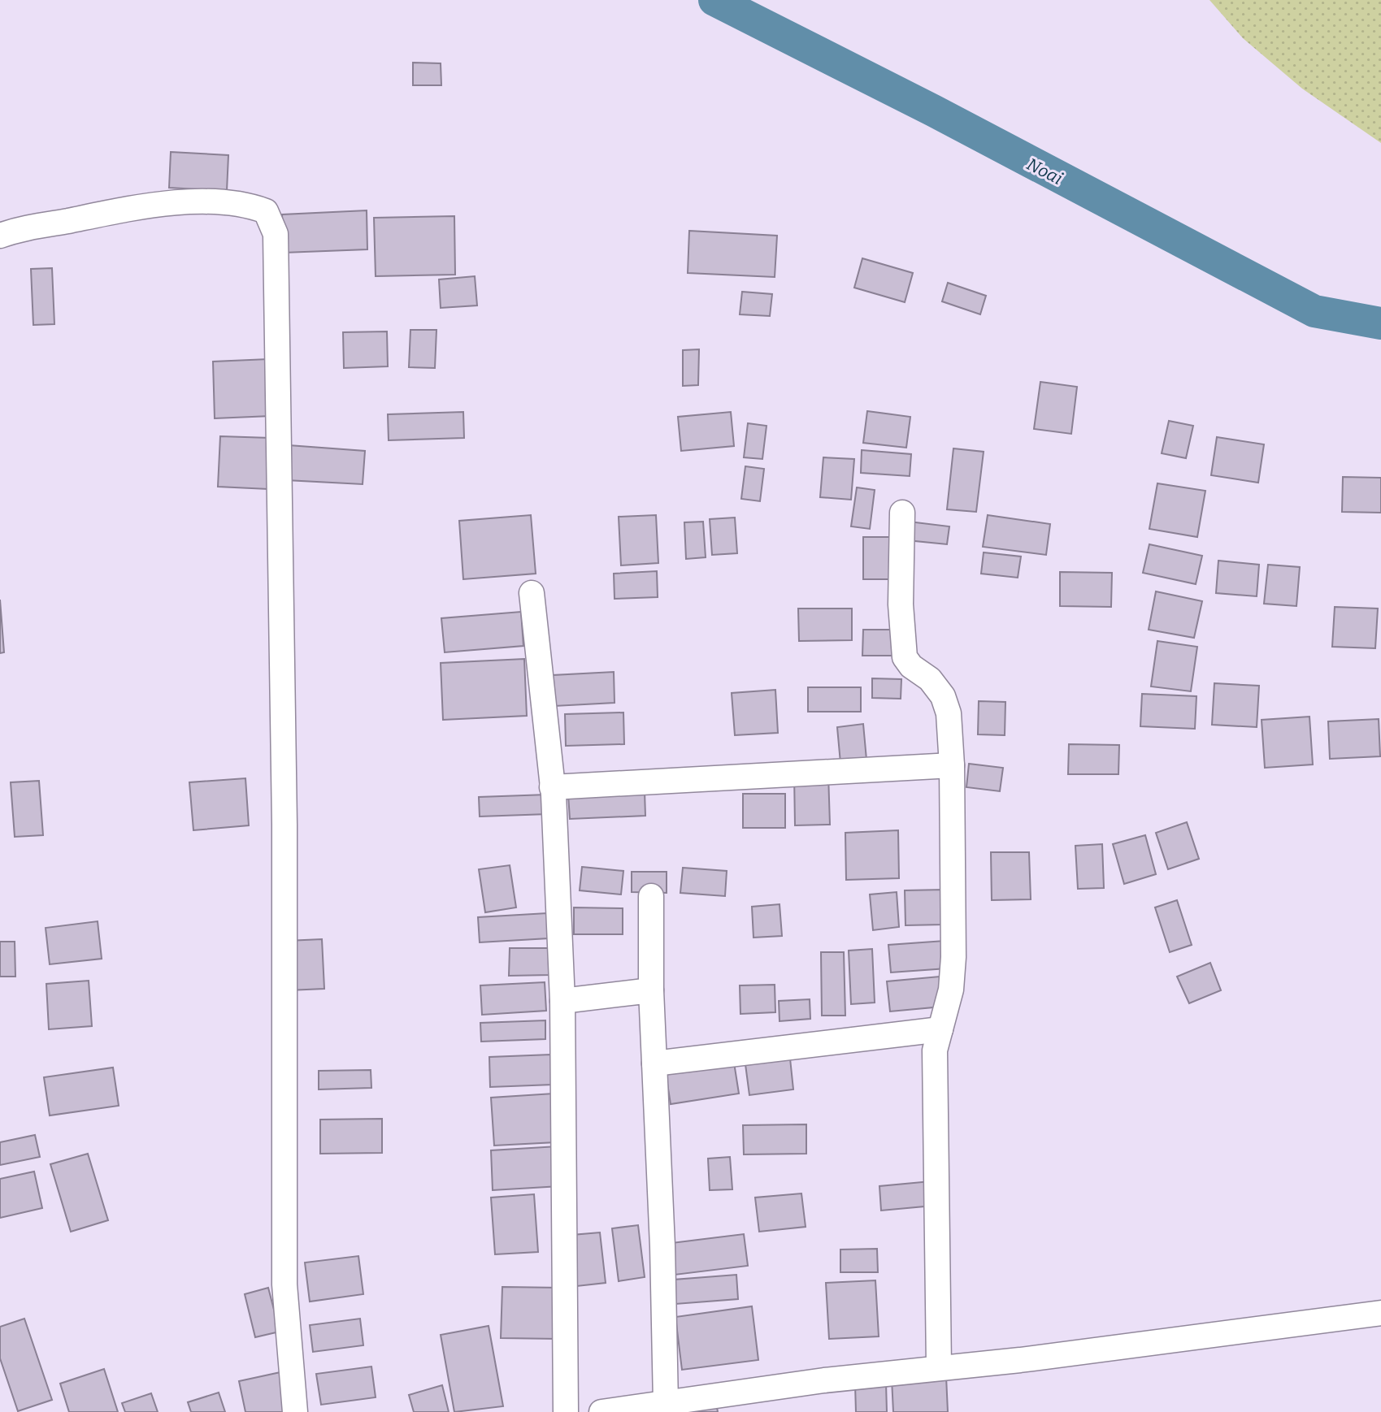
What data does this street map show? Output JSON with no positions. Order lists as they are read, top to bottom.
{
  "water": ["Noai"]
}
